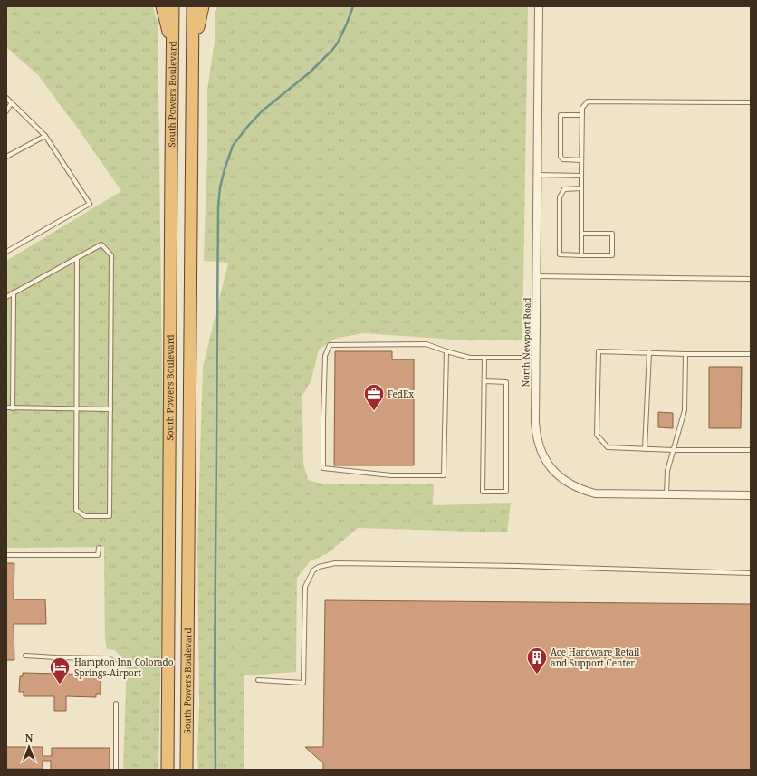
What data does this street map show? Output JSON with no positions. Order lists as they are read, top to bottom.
{
  "streets": {
    "highway": ["South Powers Boulevard"],
    "street": ["North Newport Road"]
  },
  "places": {
    "office": ["FedEx"],
    "building": ["Ace Hardware Retail and Support Center"],
    "hotel": ["Hampton Inn Colorado Springs-Airport"]
  },
  "north": "top"
}
